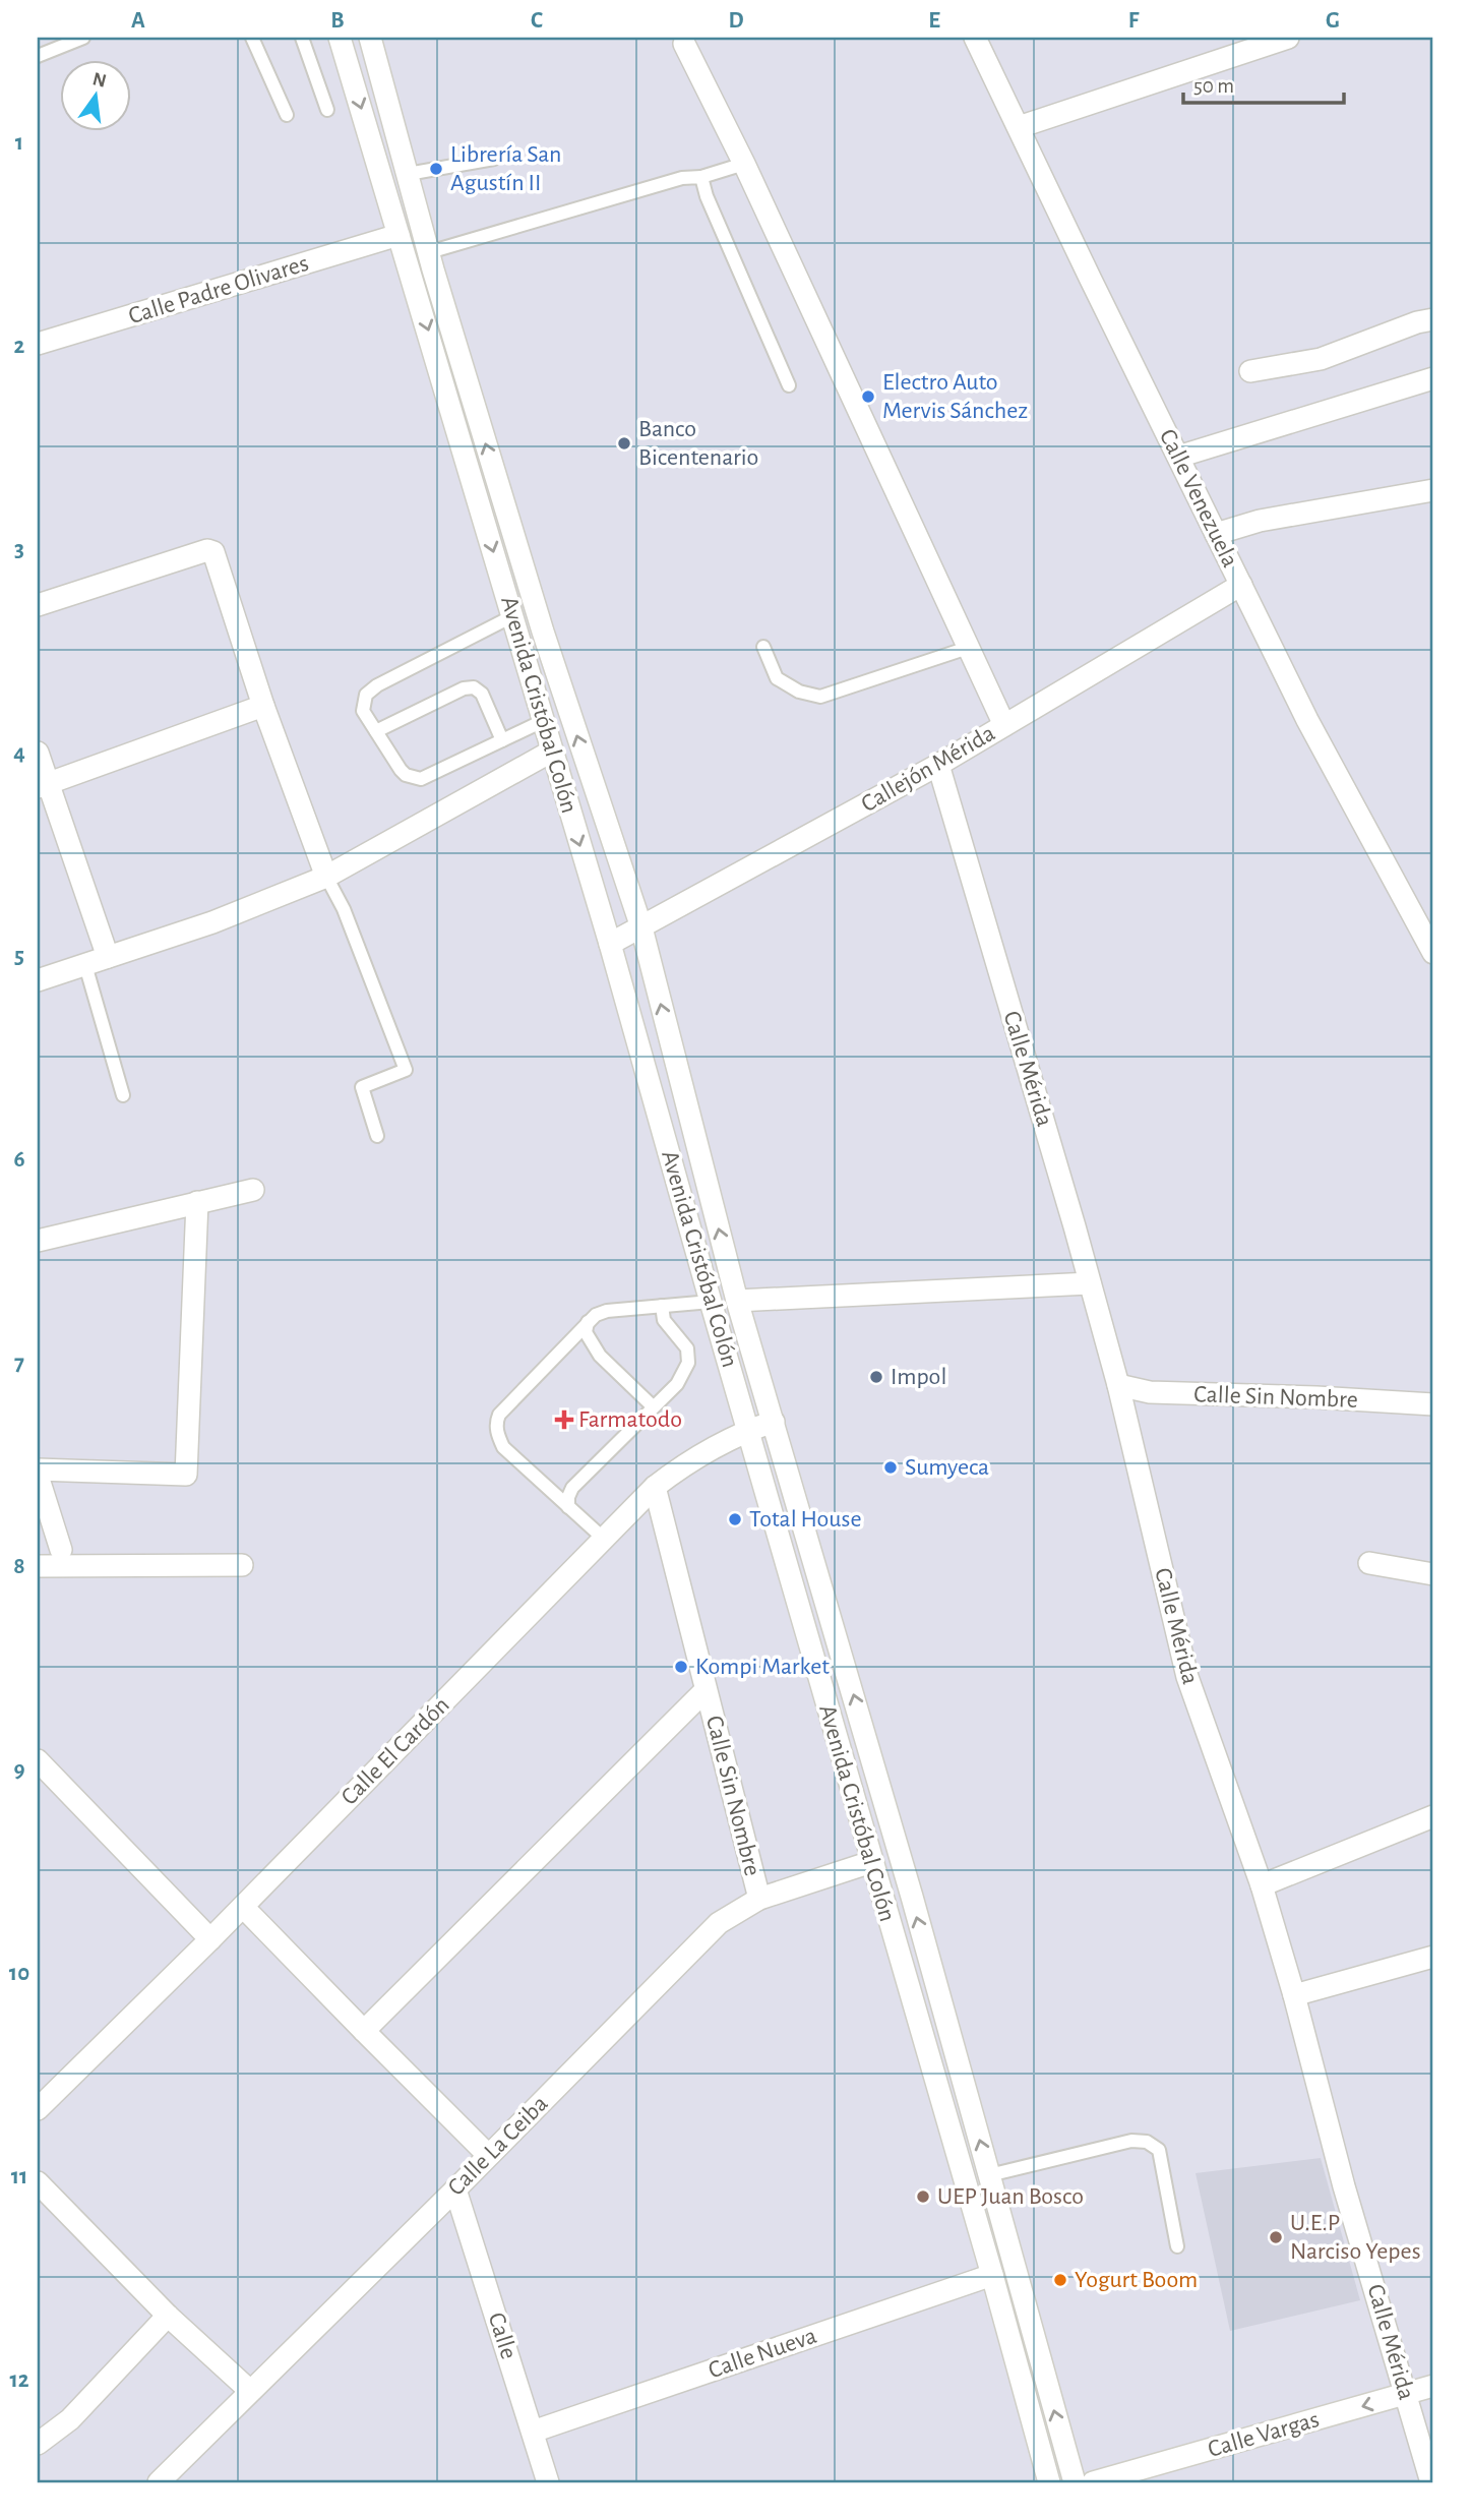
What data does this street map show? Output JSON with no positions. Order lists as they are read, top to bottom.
{
  "streets": {
    "street": [
      "Calle Padre Olivares",
      "Calle Venezuela",
      "Avenida Cristóbal Colón",
      "Callejón Mérida",
      "Calle Mérida",
      "Calle Sin Nombre",
      "Calle El Cardón",
      "Calle La Ceiba",
      "Calle",
      "Calle Nueva",
      "Calle Vargas"
    ]
  },
  "crossings": [
    ["Calle Padre Olivares", "Avenida Cristóbal Colón"],
    ["Calle Venezuela", "Callejón Mérida"],
    ["Avenida Cristóbal Colón", "Callejón Mérida"],
    ["Avenida Cristóbal Colón", "Calle El Cardón"],
    ["Avenida Cristóbal Colón", "Calle La Ceiba"],
    ["Avenida Cristóbal Colón", "Calle Nueva"],
    ["Callejón Mérida", "Calle Mérida"],
    ["Calle Mérida", "Calle Sin Nombre"],
    ["Calle Mérida", "Calle Vargas"],
    ["Calle Sin Nombre", "Calle El Cardón"],
    ["Calle Sin Nombre", "Calle La Ceiba"],
    ["Calle La Ceiba", "Calle"],
    ["Calle", "Calle Nueva"]
  ],
  "one_way": ["Calle Vargas"],
  "places": {
    "other": [
      "Librería San Agustín II",
      "Electro Auto Mervis Sánchez",
      "Banco Bicentenario",
      "Impol",
      "Sumyeca",
      "Total House",
      "Kompi Market",
      "UEP Juan Bosco",
      "U.E.P Narciso Yepes",
      "Yogurt Boom"
    ],
    "health": ["Farmatodo"]
  },
  "scale_bar": "50 m",
  "north": "top",
  "grid": {
    "columns": [
      "A",
      "B",
      "C",
      "D",
      "E",
      "F",
      "G"
    ],
    "rows": [
      "1",
      "2",
      "3",
      "4",
      "5",
      "6",
      "7",
      "8",
      "9",
      "10",
      "11",
      "12"
    ]
  }
}
